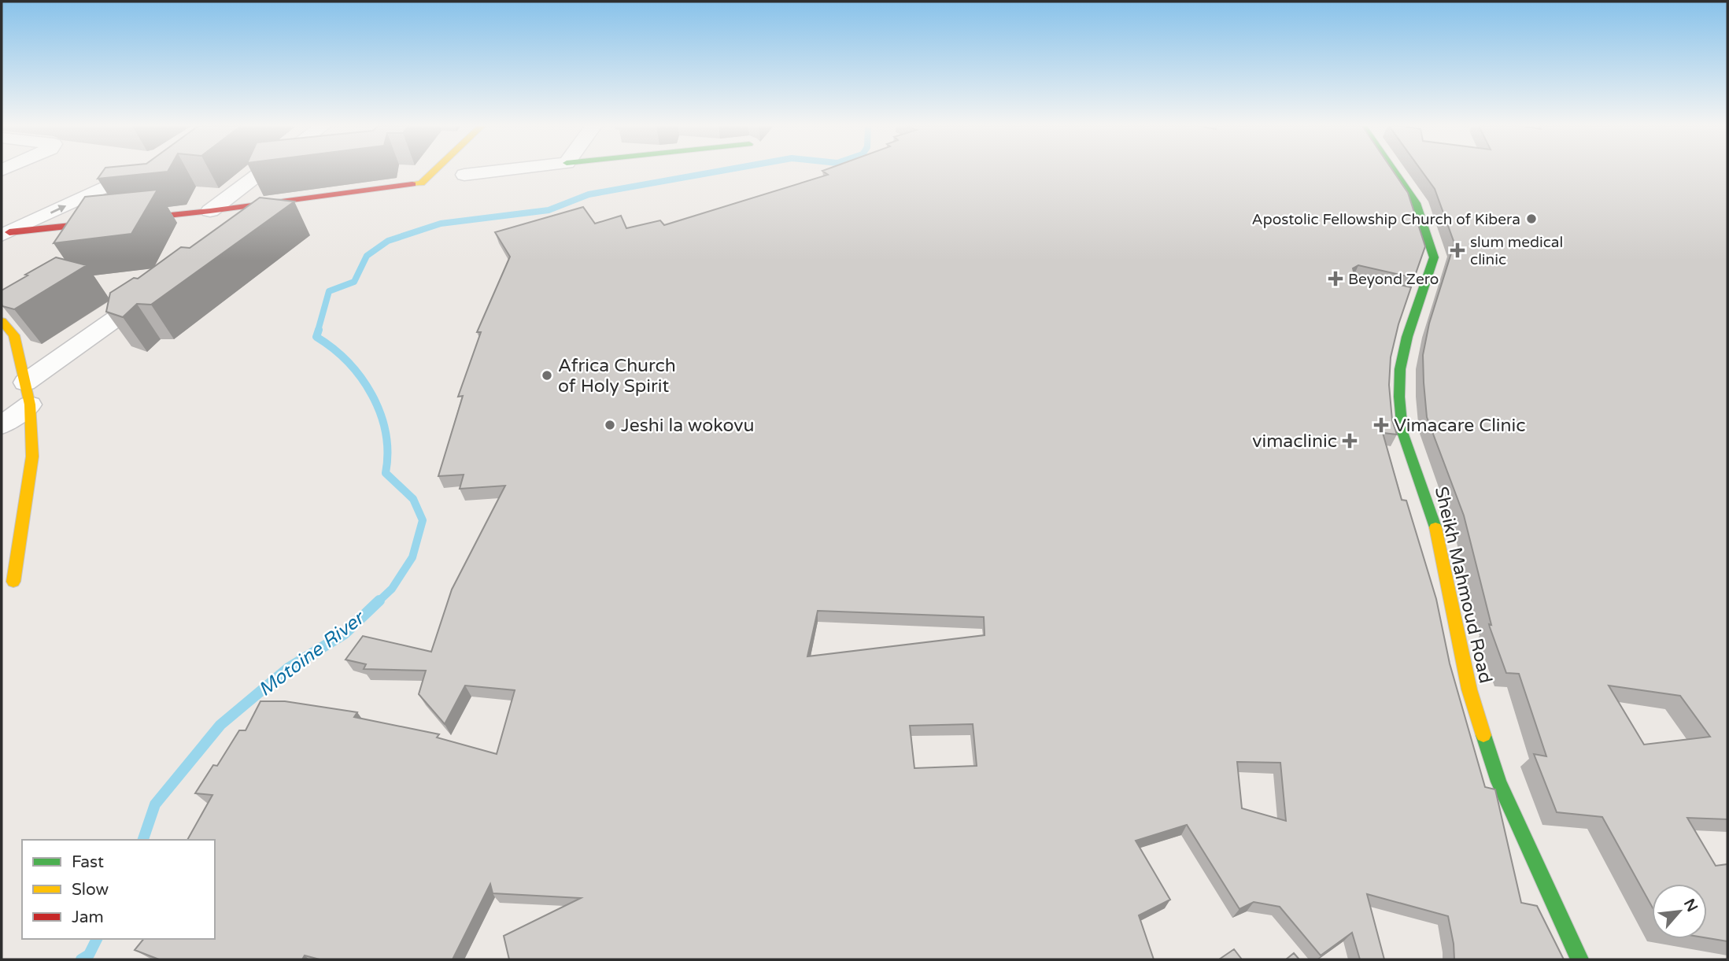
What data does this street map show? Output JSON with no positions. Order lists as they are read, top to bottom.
{
  "streets": {
    "street": ["Sheikh Mahmoud Road"]
  },
  "water": ["Motoine River"],
  "places": {
    "other": ["Apostolic Fellowship Church of Kibera", "Africa Church of Holy Spirit", "Jeshi la wokovu"],
    "health": [
      "slum medical clinic",
      "Beyond Zero",
      "Vimacare Clinic",
      "vimaclinic"
    ]
  },
  "legend": ["Fast", "Slow", "Jam"],
  "north": "top right"
}
